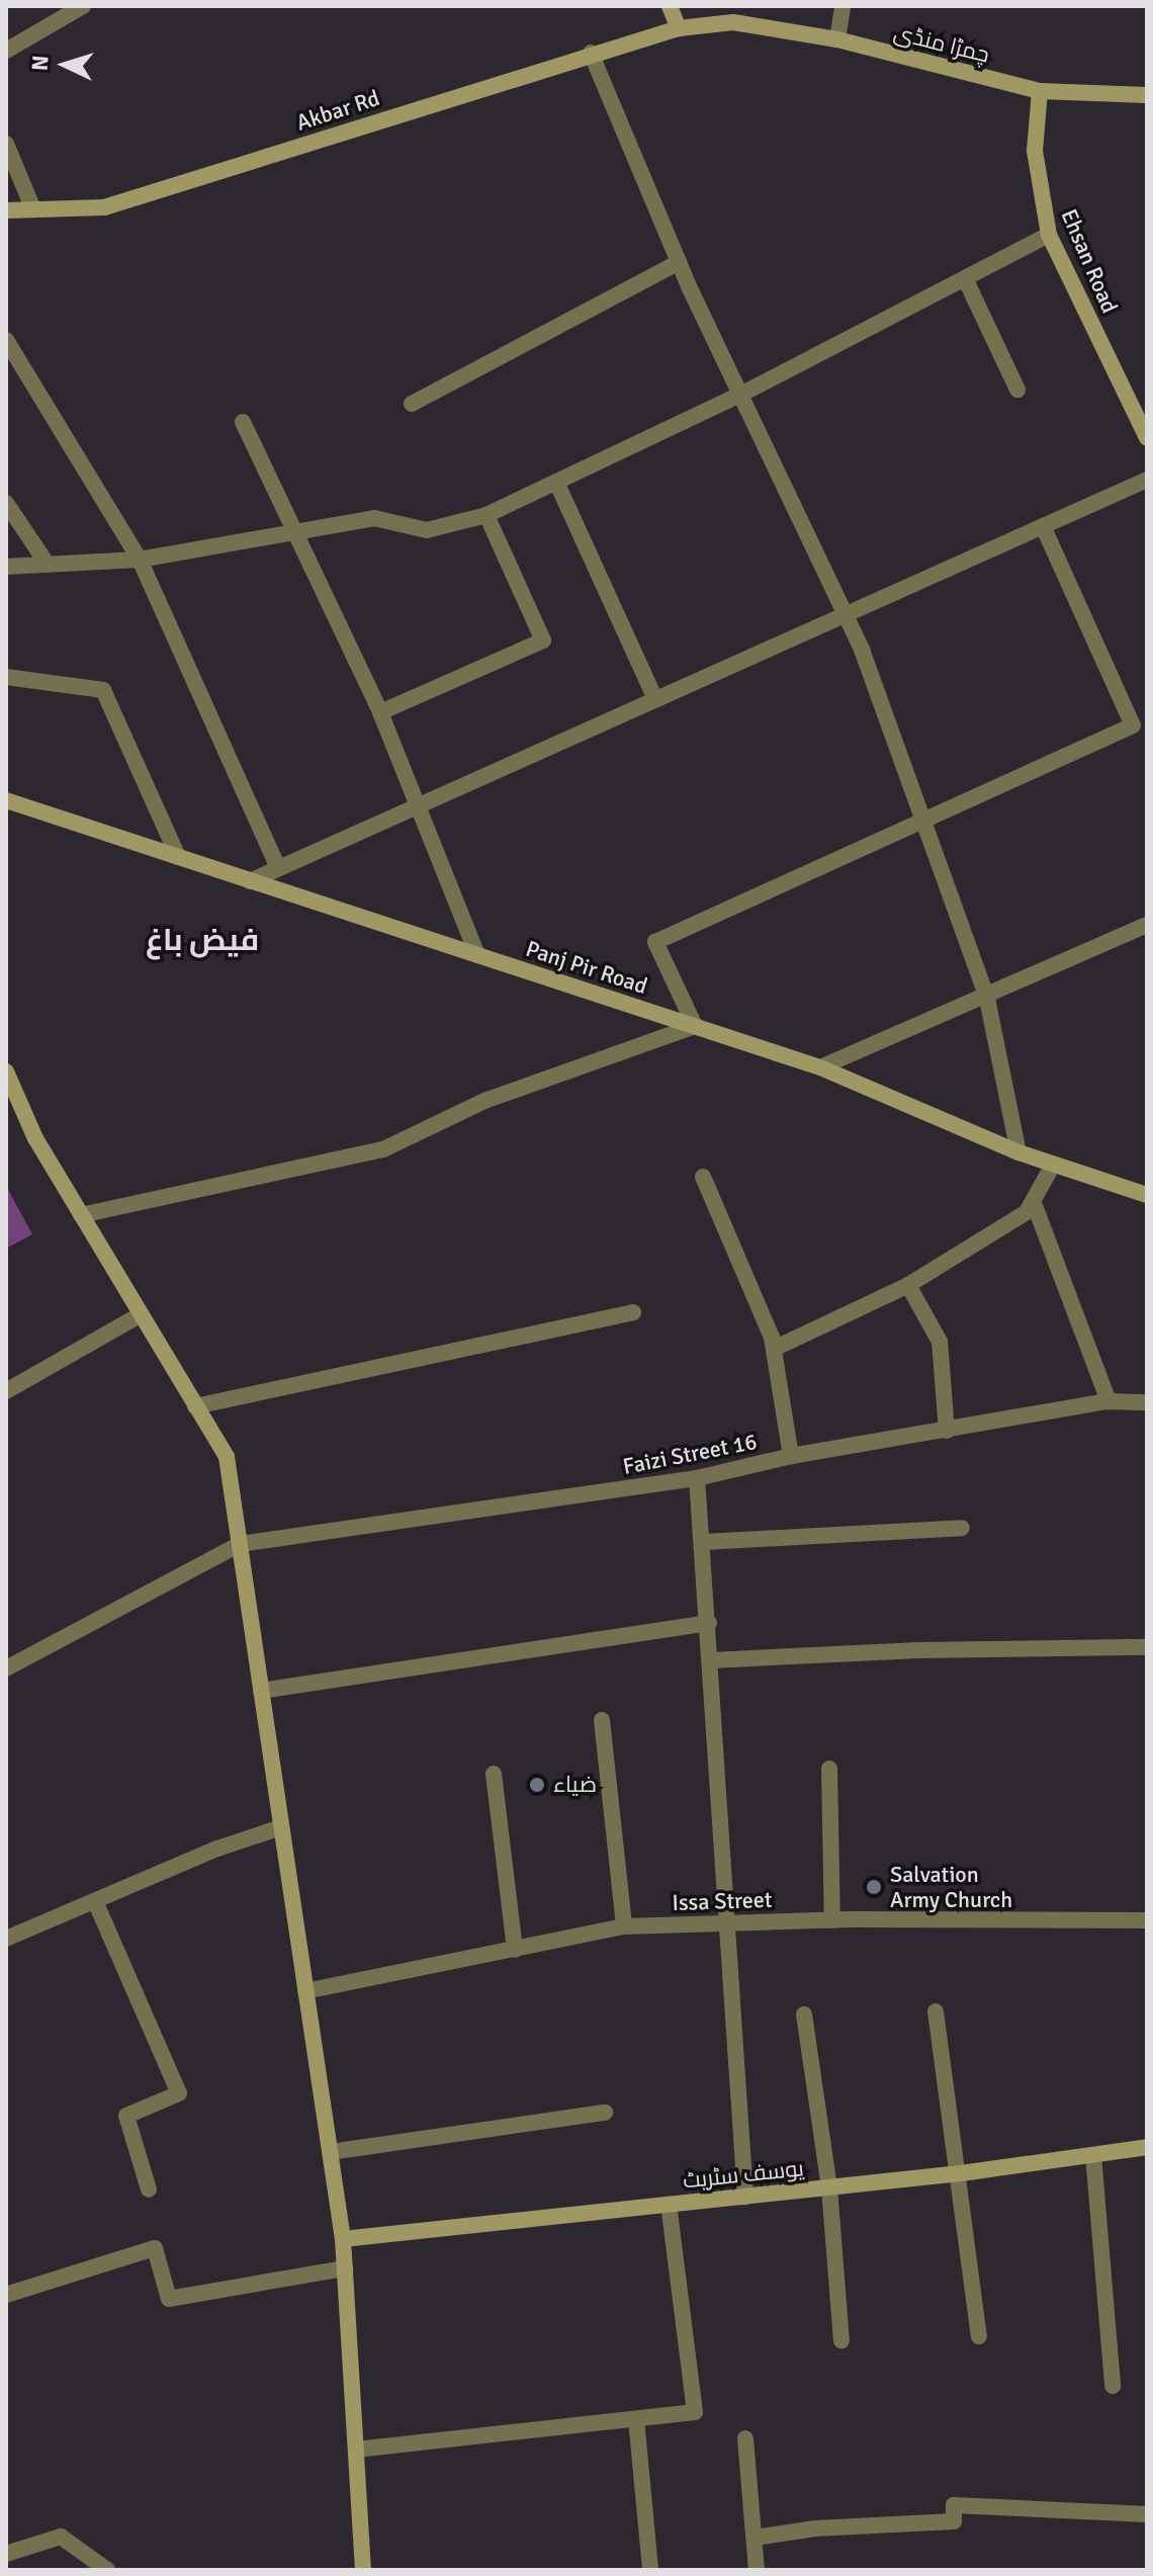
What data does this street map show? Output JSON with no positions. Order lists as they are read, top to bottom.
{
  "streets": {
    "street": [
      "چمڑا منڈی",
      "Akbar Rd",
      "Ehsan Road",
      "Panj Pir Road",
      "Faizi Street 16",
      "Issa Street",
      "یوسف سٹریٹ"
    ]
  },
  "crossings": [
    ["چمڑا منڈی", "Akbar Rd"],
    ["چمڑا منڈی", "Ehsan Road"]
  ],
  "districts": ["فیض باغ"],
  "places": ["ضیاء", "Salvation Army Church"],
  "north": "left"
}
